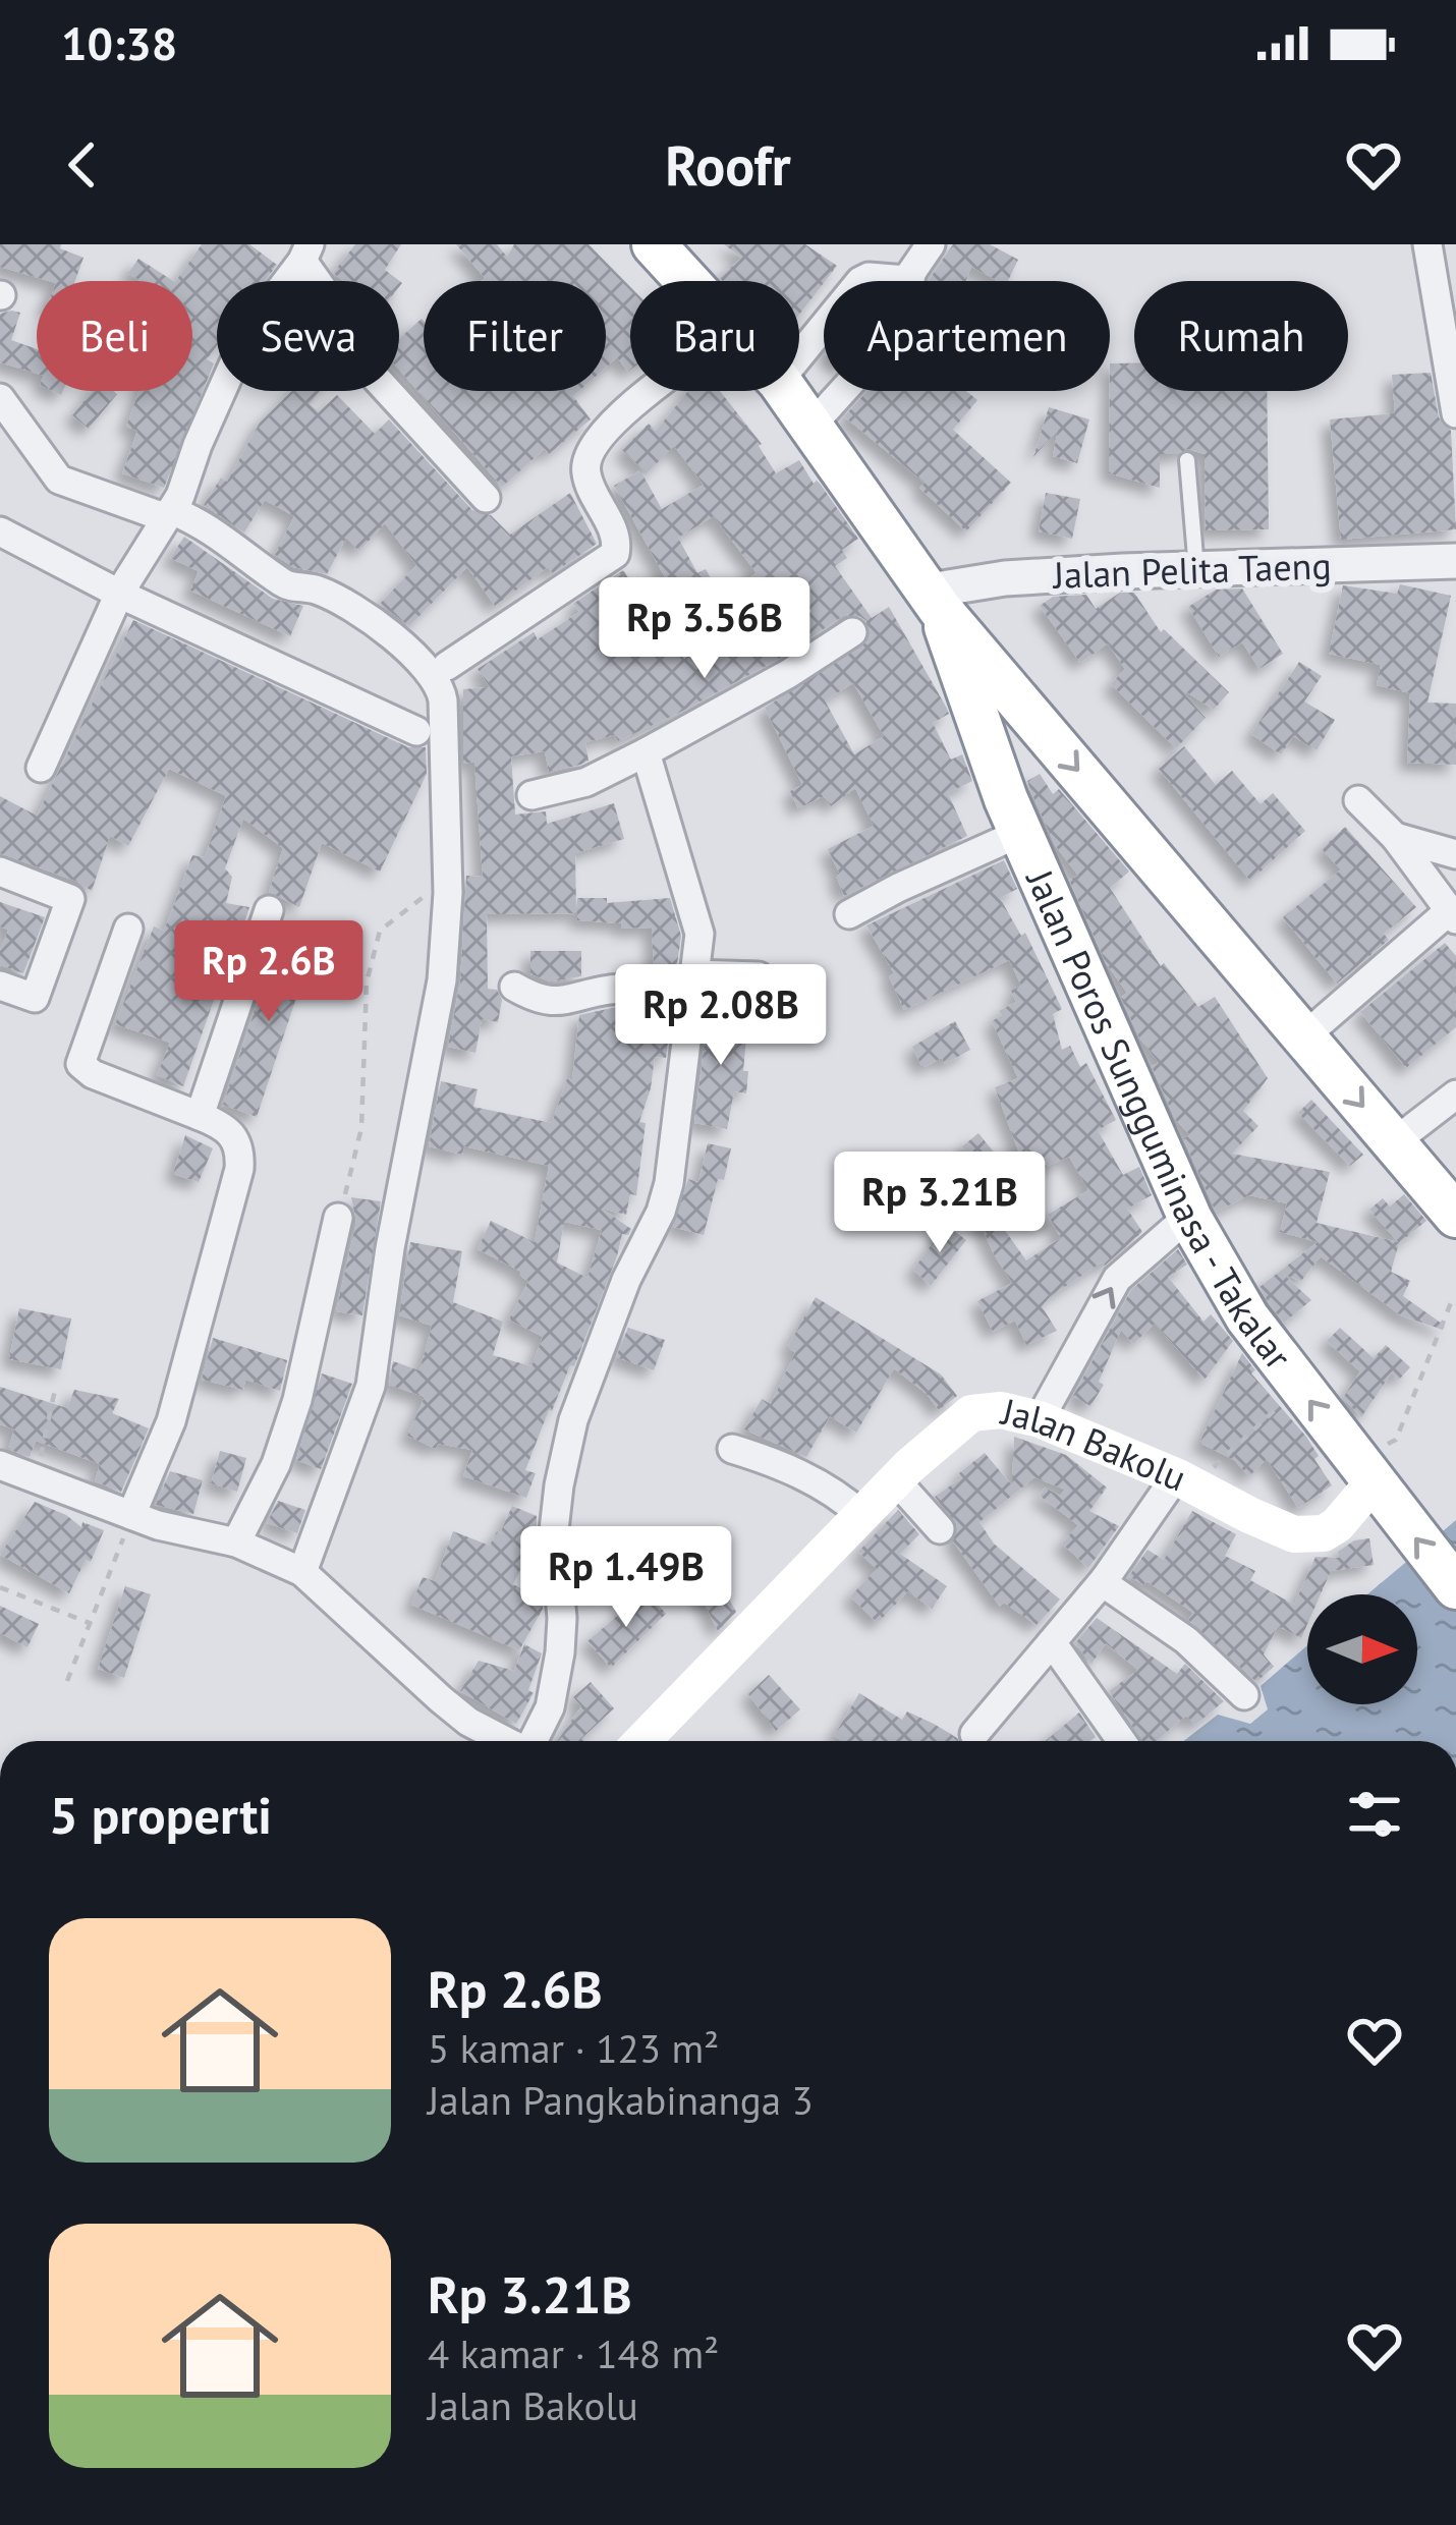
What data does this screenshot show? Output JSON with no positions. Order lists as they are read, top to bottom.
{
  "streets": {
    "highway": ["Jalan Poros Sungguminasa - Takalar"],
    "main road": ["Jalan Bakolu"],
    "street": ["Jalan Pelita Taeng"]
  },
  "crossings": [
    ["Jalan Pelita Taeng", "Jalan Poros Sungguminasa - Takalar"],
    ["Jalan Poros Sungguminasa - Takalar", "Jalan Bakolu"]
  ],
  "north": "right",
  "page": {
    "status": "10:38",
    "header": "Roofr",
    "chip": [
      "Beli",
      "Sewa",
      "Filter",
      "Baru",
      "Apartemen",
      "Rumah"
    ],
    "price": [
      "Rp 3.56B",
      "Rp 2.6B",
      "Rp 2.08B",
      "Rp 3.21B",
      "Rp 1.49B"
    ],
    "heading": "5 properti",
    "list": [
      {
        "name": "Rp 2.6B",
        "note": "5 kamar · 123 m² · Jalan Pangkabinanga 3"
      },
      {
        "name": "Rp 3.21B",
        "note": "4 kamar · 148 m² · Jalan Bakolu"
      }
    ]
  }
}
